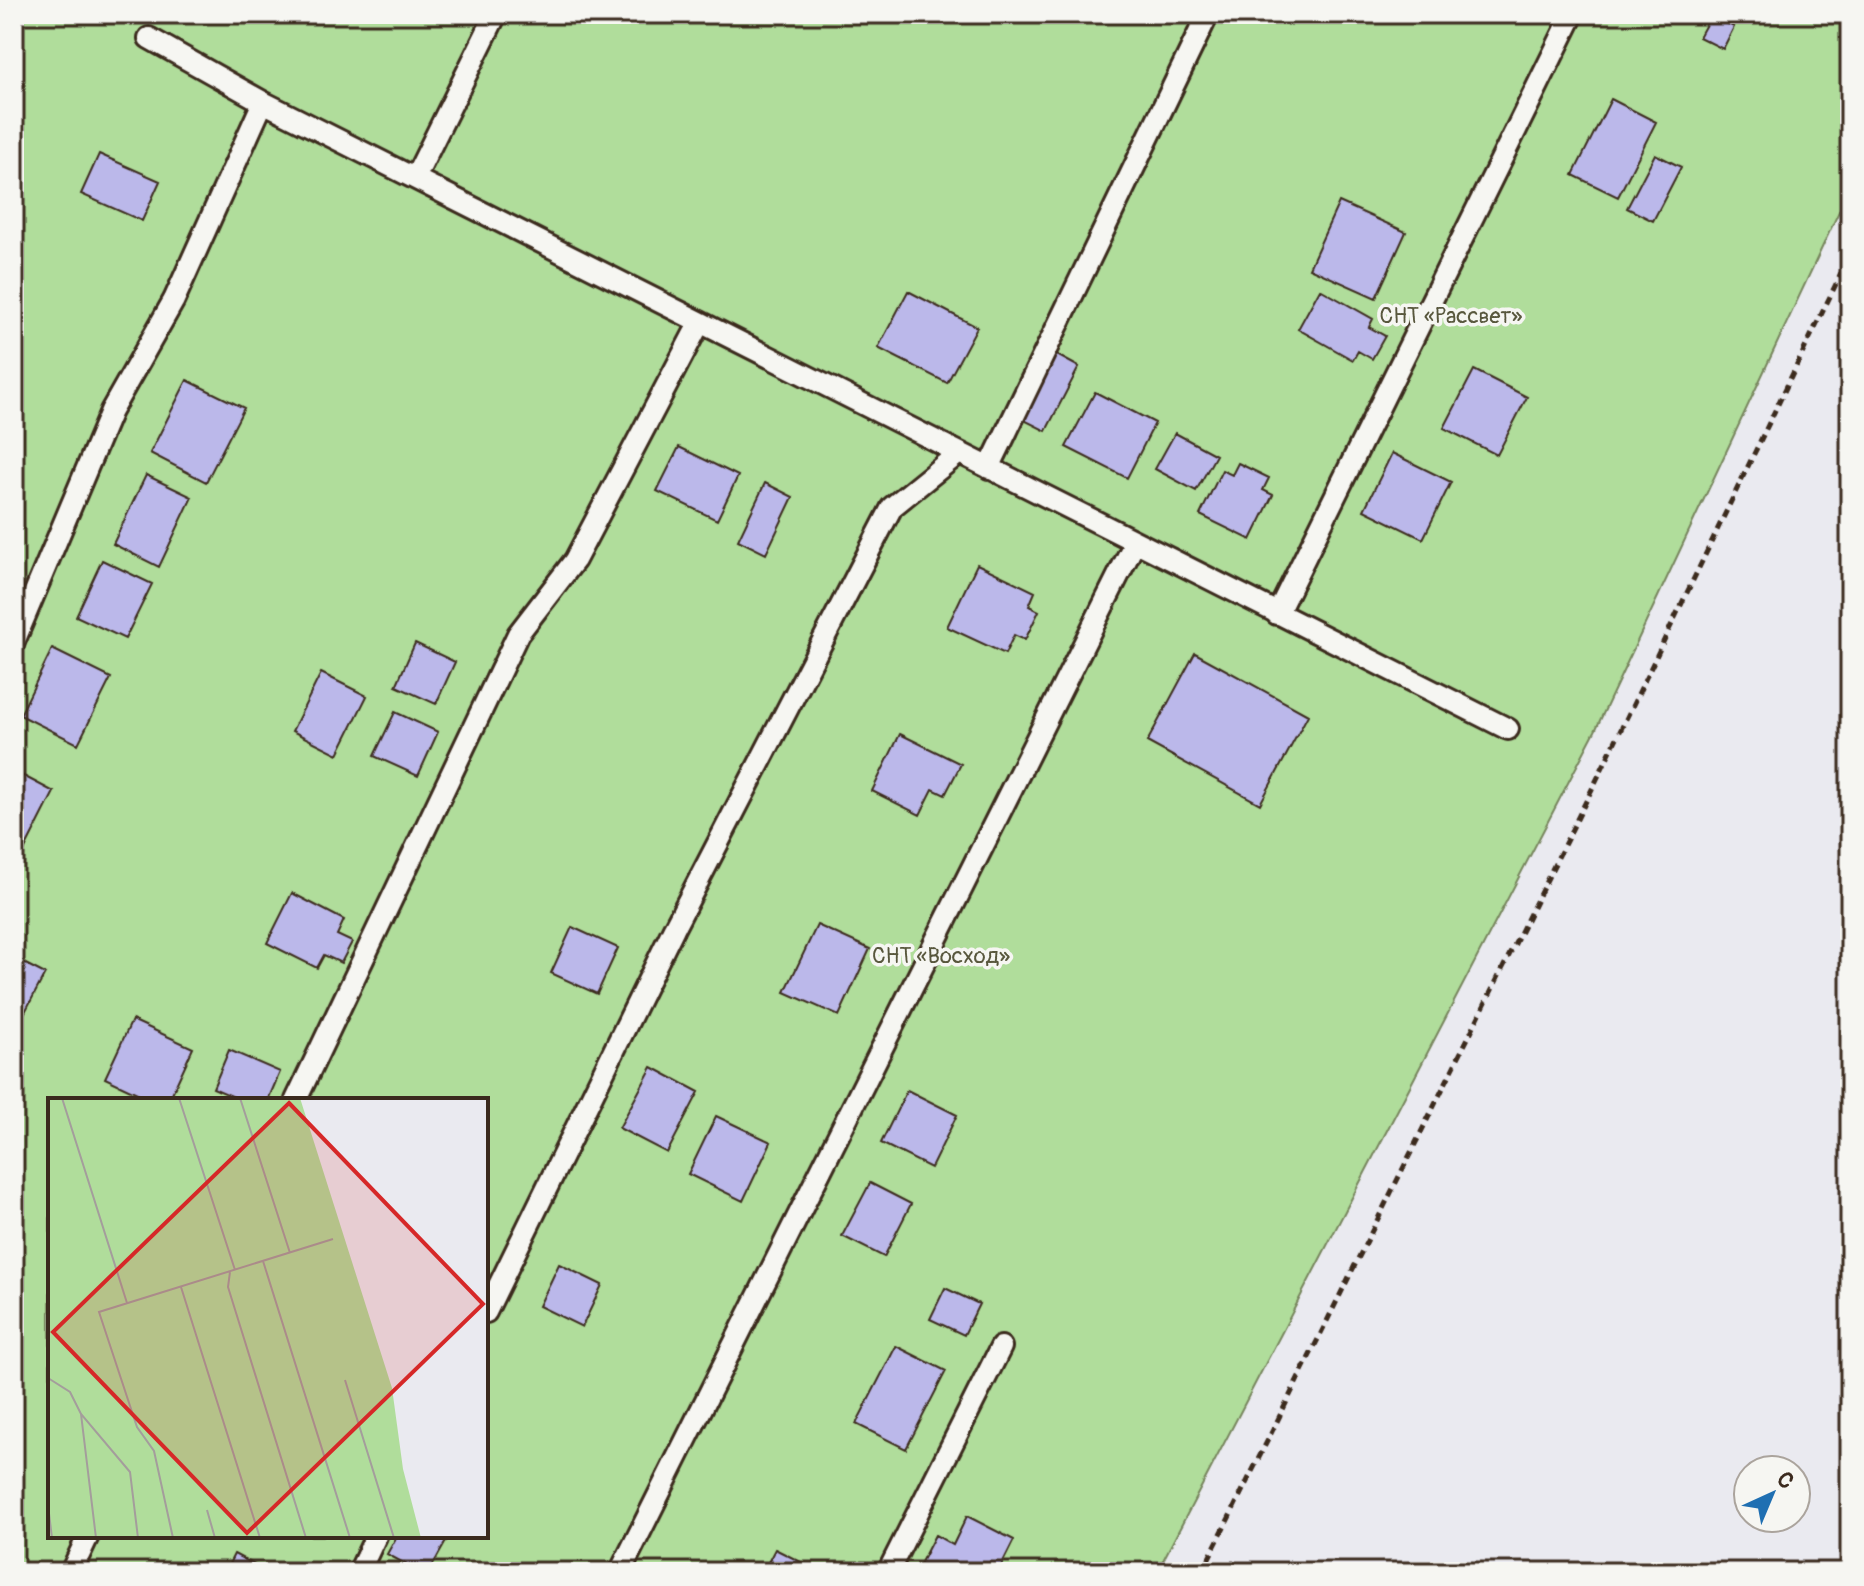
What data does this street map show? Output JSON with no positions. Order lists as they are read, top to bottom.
{
  "parks": ["СНТ «Рассвет»", "СНТ «Восход»"],
  "north": "top right"
}
